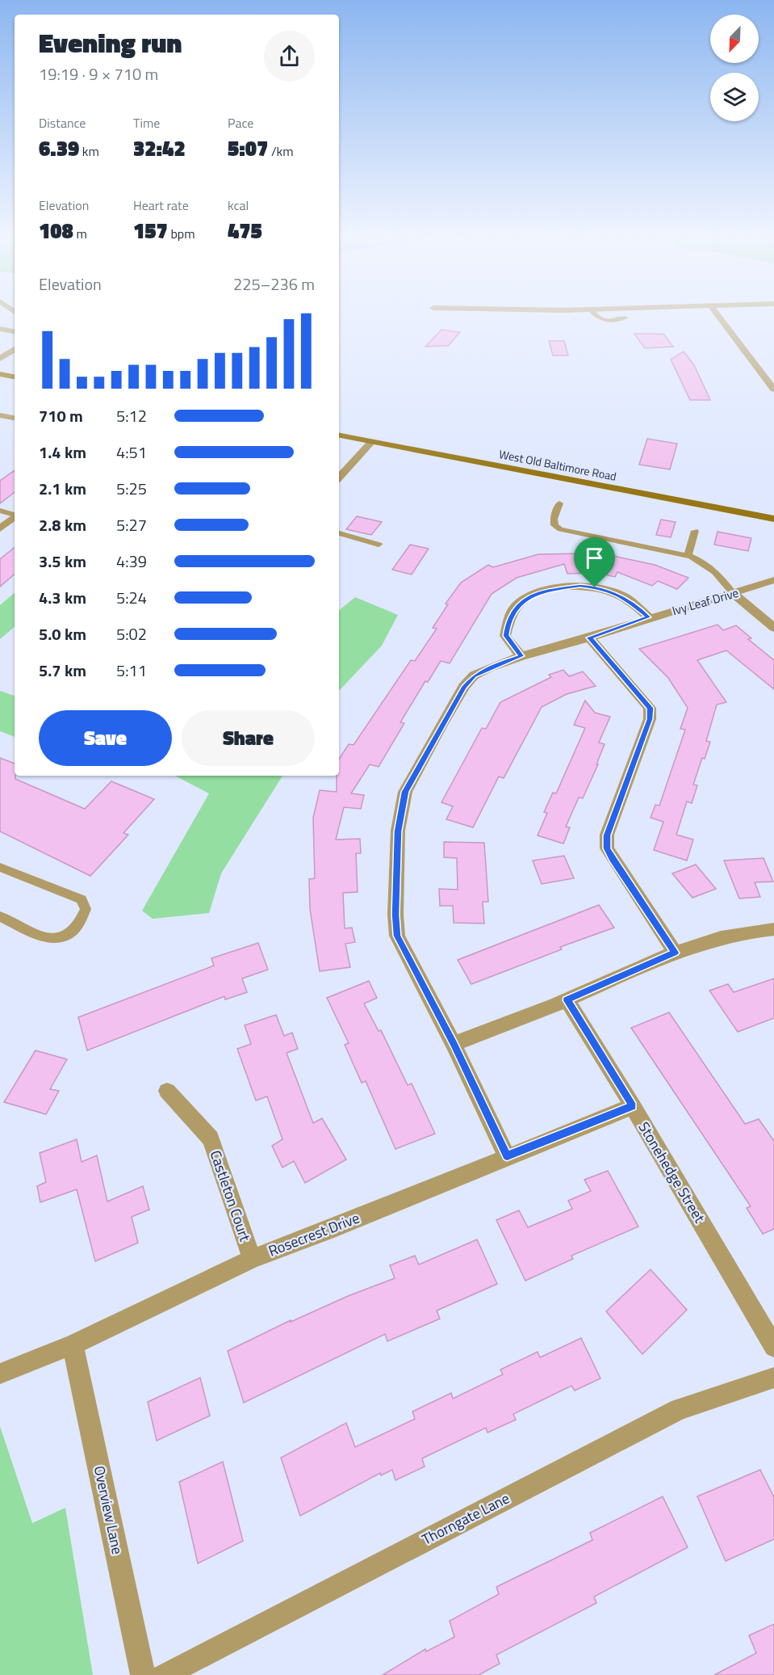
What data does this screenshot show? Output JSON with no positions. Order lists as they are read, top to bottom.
{
  "streets": {
    "street": [
      "West Old Baltimore Road",
      "Ivy Leaf Drive",
      "Stonehedge Street",
      "Castleton Court",
      "Rosecrest Drive",
      "Overview Lane",
      "Thorngate Lane"
    ]
  },
  "crossings": [
    ["Ivy Leaf Drive", "Rosecrest Drive"],
    ["Stonehedge Street", "Rosecrest Drive"],
    ["Castleton Court", "Rosecrest Drive"],
    ["Rosecrest Drive", "Overview Lane"]
  ],
  "north": "bottom left",
  "page": {
    "heading": ["Evening run", "19:19 · 9 × 710 m"],
    "stats": [
      ["Distance", "6.39 km"],
      ["Time", "32:42"],
      ["Pace", "5:07 /km"],
      ["Elevation", "108 m"],
      ["Heart rate", "157 bpm"],
      ["kcal", "475"]
    ],
    "chart": ["Elevation", "225–236 m"],
    "list": [
      {
        "name": "710 m",
        "note": "5:12"
      },
      {
        "name": "1.4 km",
        "note": "4:51"
      },
      {
        "name": "2.1 km",
        "note": "5:25"
      },
      {
        "name": "2.8 km",
        "note": "5:27"
      },
      {
        "name": "3.5 km",
        "note": "4:39"
      },
      {
        "name": "4.3 km",
        "note": "5:24"
      },
      {
        "name": "5.0 km",
        "note": "5:02"
      },
      {
        "name": "5.7 km",
        "note": "5:11"
      }
    ],
    "buttons": ["Save", "Share"]
  }
}
